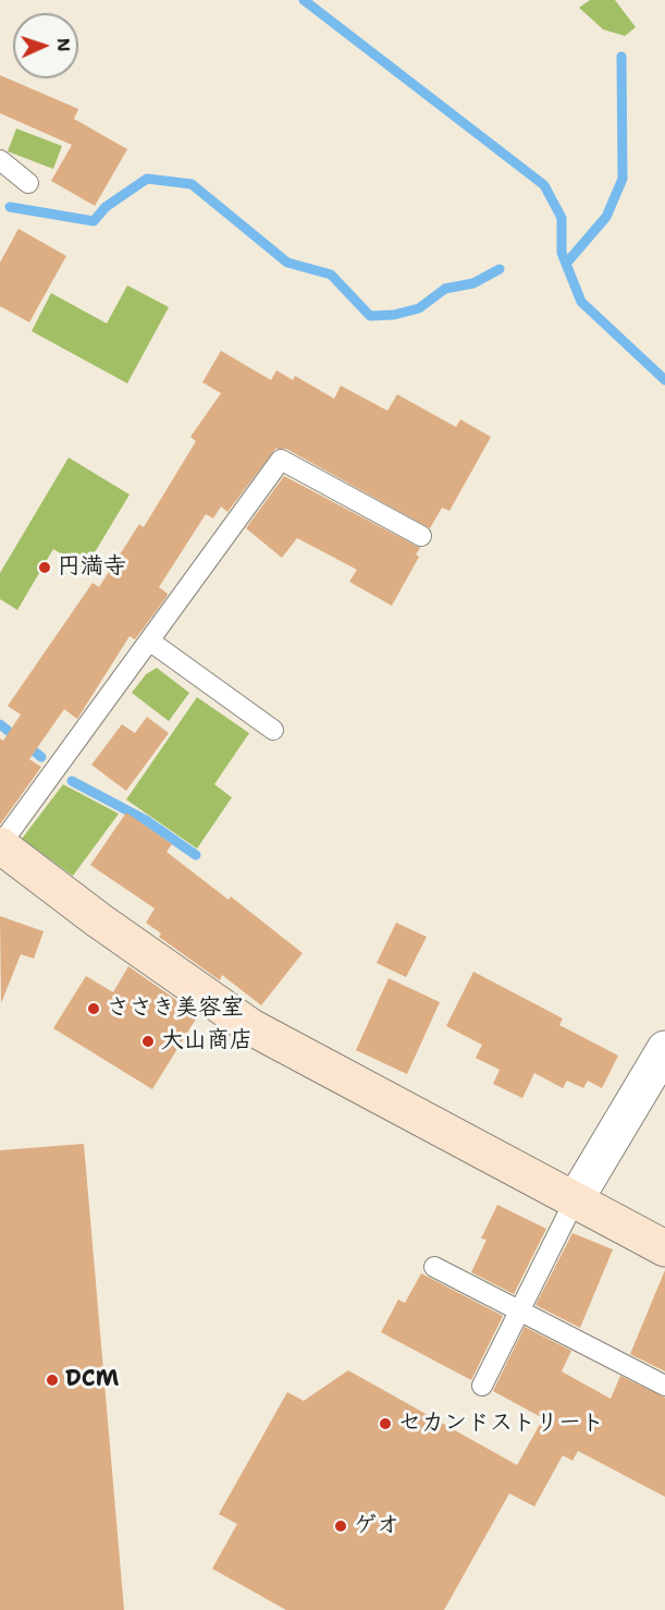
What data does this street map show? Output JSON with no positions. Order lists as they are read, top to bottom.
{
  "places": [
    "円満寺",
    "ささき美容室",
    "大山商店",
    "DCM",
    "セカンドストリート",
    "ゲオ"
  ],
  "north": "right"
}
